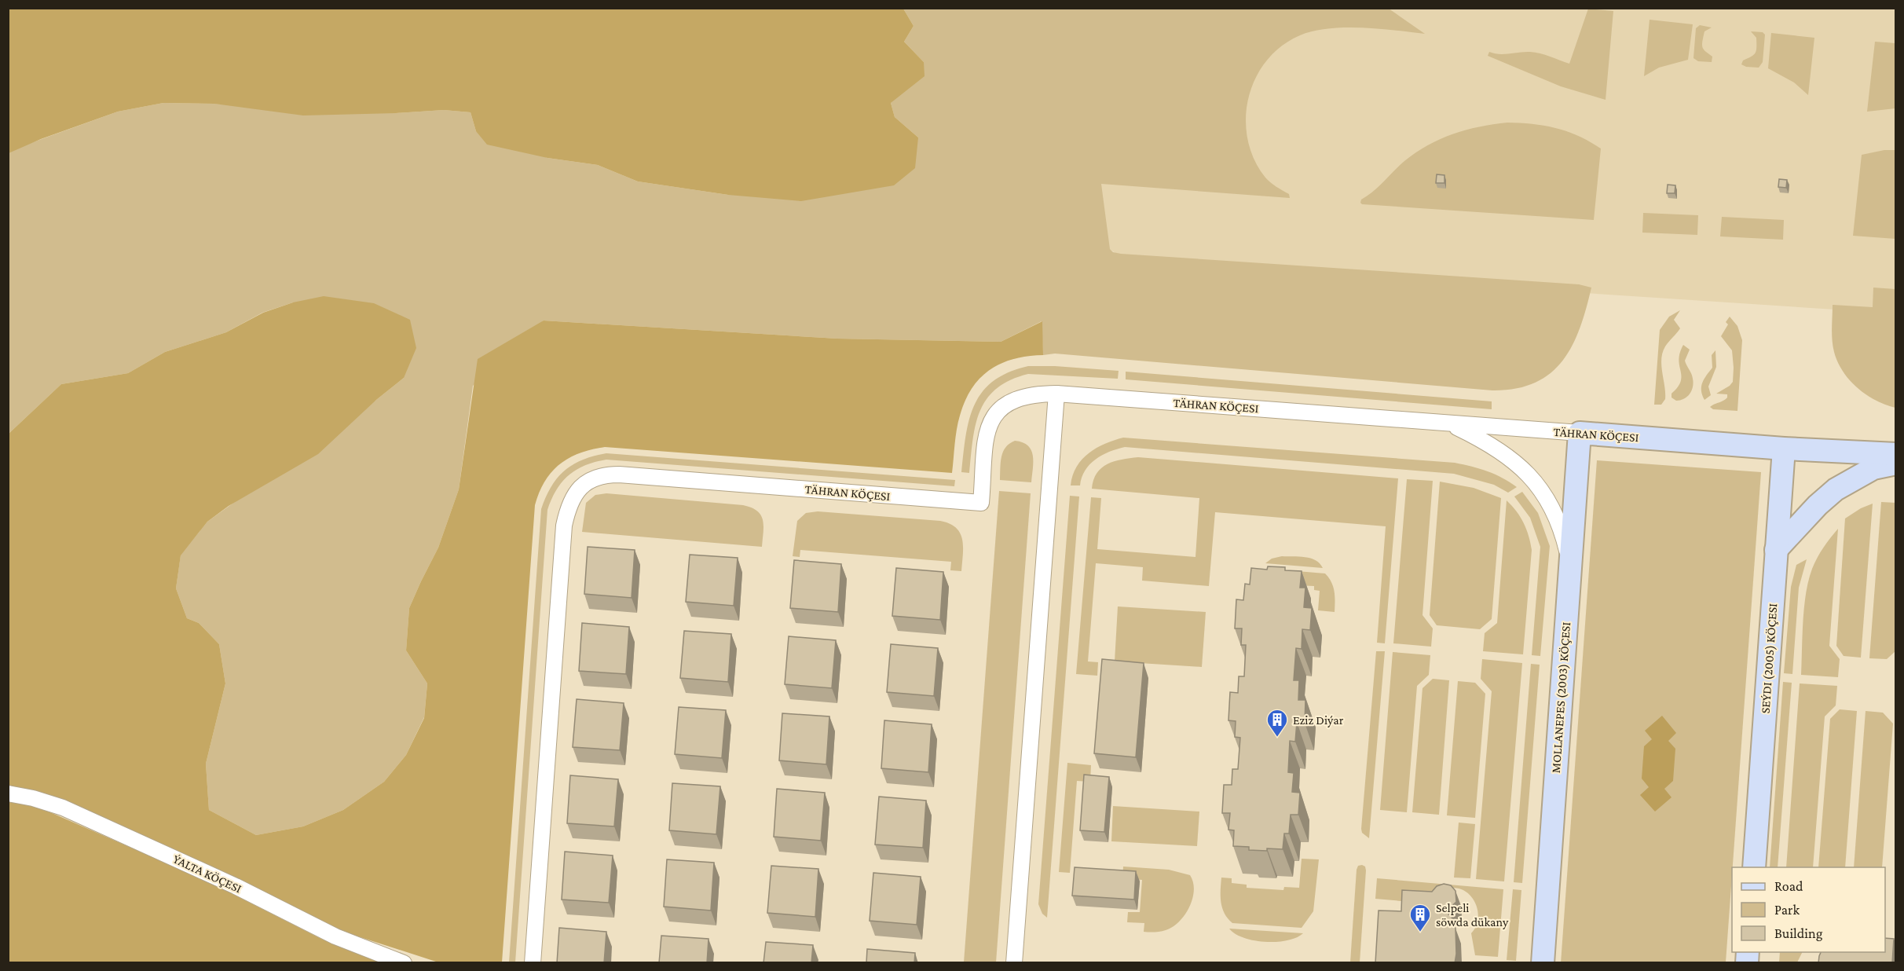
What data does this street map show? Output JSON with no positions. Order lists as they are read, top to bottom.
{
  "streets": {
    "street": [
      "TÄHRAN KÖÇESI",
      "SEÝDI (2005) KÖÇESI",
      "MOLLANEPES (2003) KÖÇESI",
      "ÝALTA KÖÇESI"
    ]
  },
  "crossings": [
    ["TÄHRAN KÖÇESI", "SEÝDI (2005) KÖÇESI"],
    ["TÄHRAN KÖÇESI", "MOLLANEPES (2003) KÖÇESI"]
  ],
  "places": {
    "building": ["Eziz Diýar", "Selpeli söwda dükany"]
  },
  "legend": ["Road", "Park", "Building"]
}
